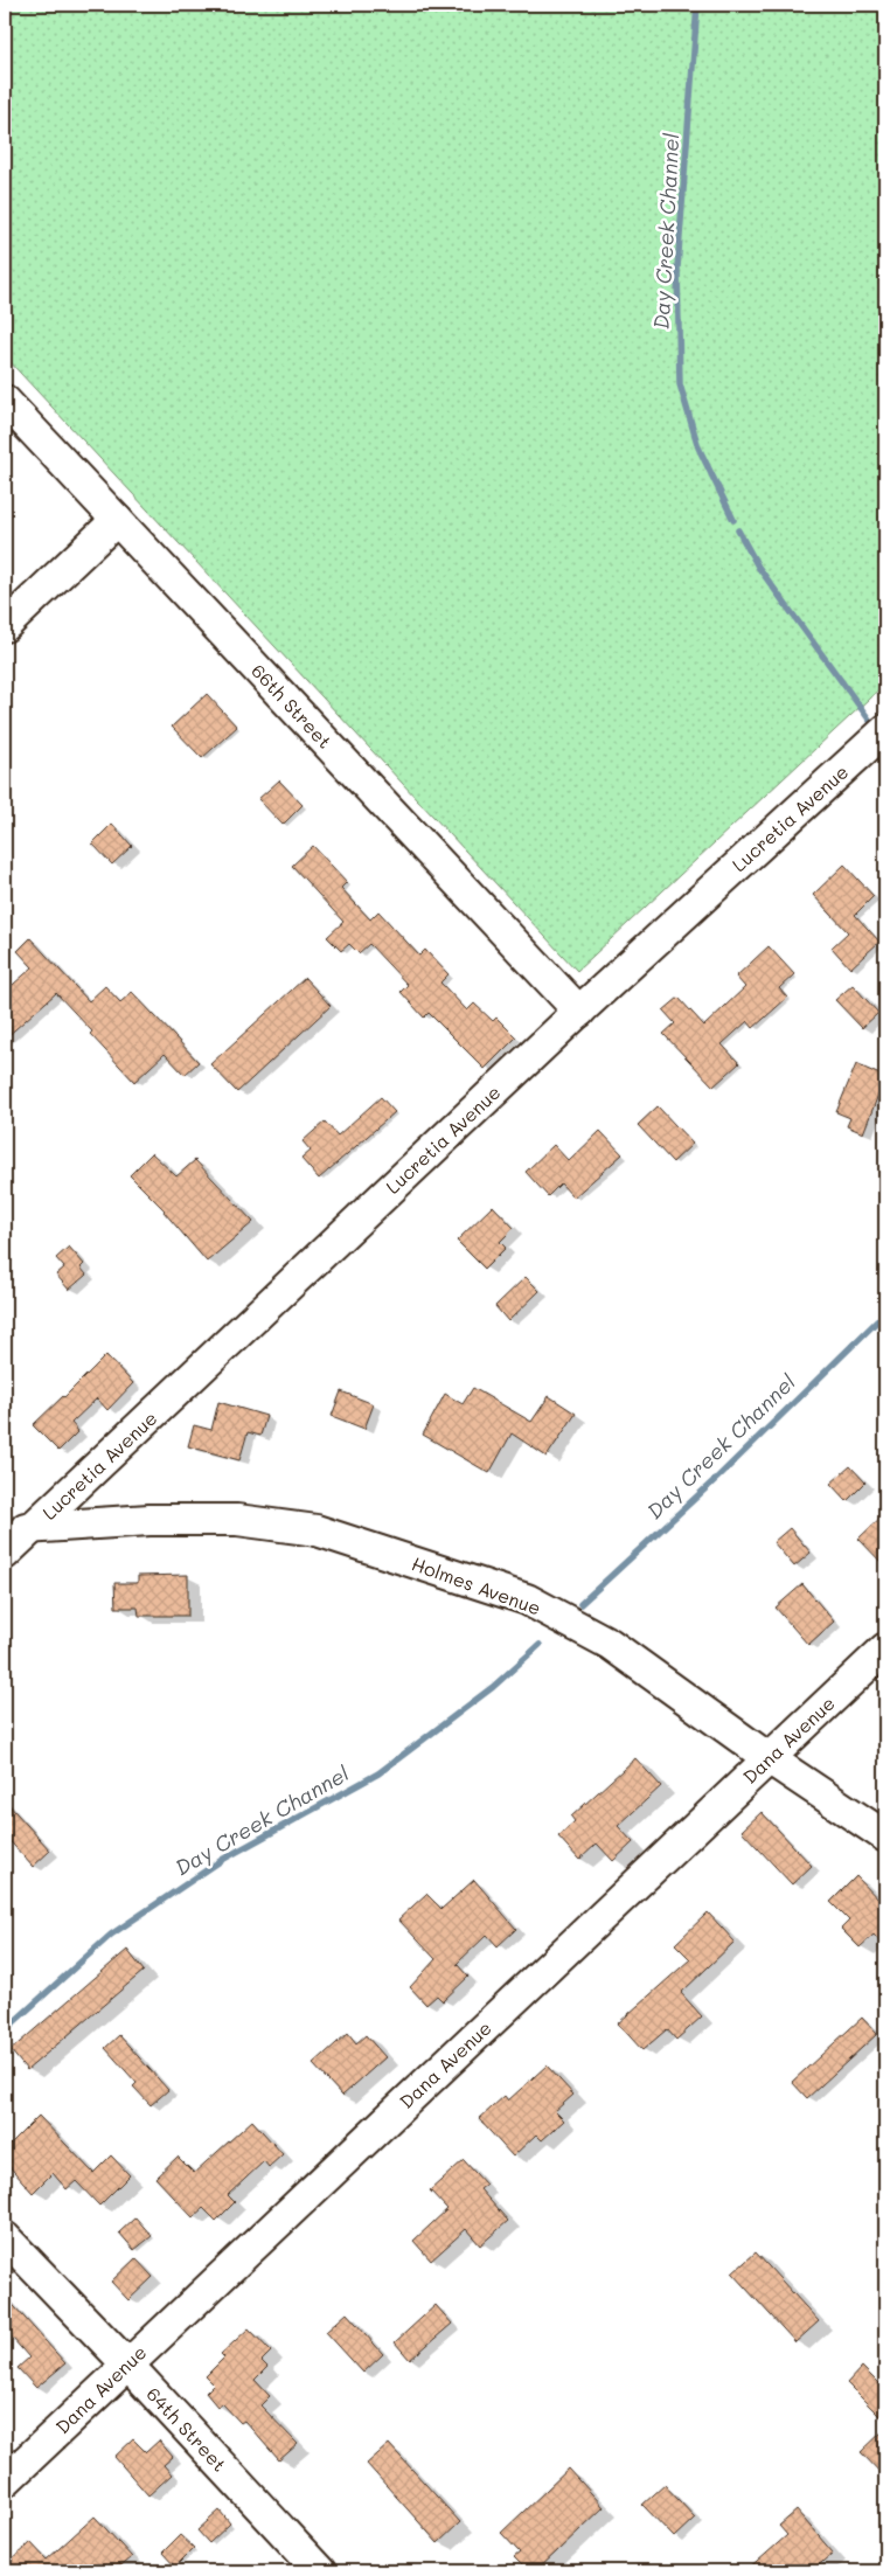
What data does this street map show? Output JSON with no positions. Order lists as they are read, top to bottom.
{
  "streets": {
    "street": [
      "66th Street",
      "Lucretia Avenue",
      "Holmes Avenue",
      "Dana Avenue",
      "64th Street"
    ]
  },
  "crossings": [
    ["66th Street", "Lucretia Avenue"],
    ["Lucretia Avenue", "Holmes Avenue"],
    ["Holmes Avenue", "Dana Avenue"],
    ["Dana Avenue", "64th Street"]
  ],
  "water": ["Day Creek Channel"]
}
